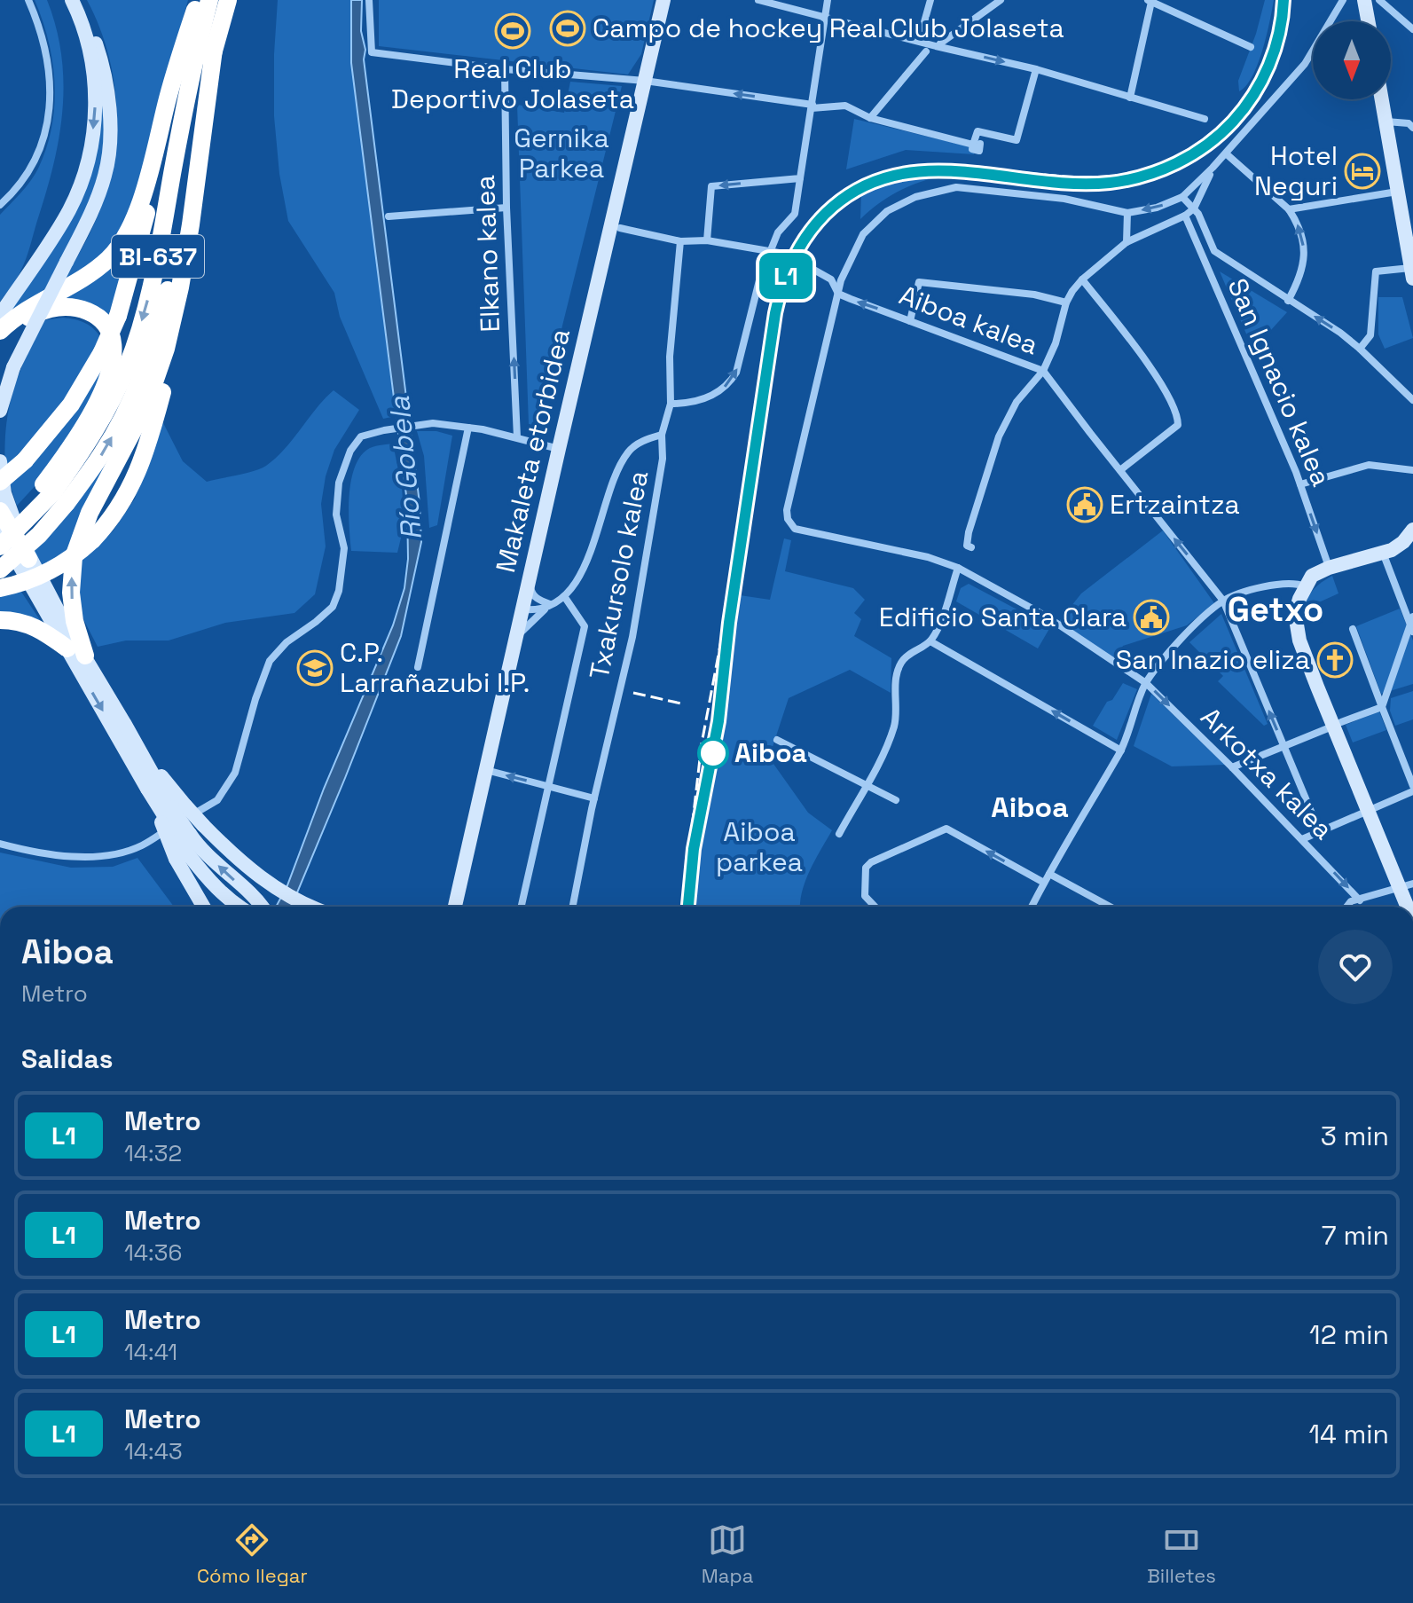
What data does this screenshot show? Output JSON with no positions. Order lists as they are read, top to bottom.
{
  "streets": {
    "highway": ["BI-637"],
    "street": [
      "Elkano kalea",
      "Aiboa kalea",
      "San Ignacio kalea",
      "Makaleta etorbidea",
      "Txakursolo kalea",
      "Arkotxa kalea"
    ]
  },
  "crossings": [
    ["Aiboa kalea", "Txakursolo kalea"],
    ["Aiboa kalea", "Arkotxa kalea"]
  ],
  "one_way": ["Elkano kalea"],
  "districts": ["Getxo", "Aiboa"],
  "water": ["Río Gobela"],
  "parks": ["Gernika Parkea", "Aiboa parkea"],
  "places": {
    "sports": ["Campo de hockey Real Club Jolaseta", "Real Club Deportivo Jolaseta"],
    "hotel": ["Hotel Neguri"],
    "public building": ["Ertzaintza", "Edificio Santa Clara"],
    "church": ["San Inazio eliza"],
    "school or university": ["C.P. Larrañazubi I.P."],
    "other": ["Aiboa"]
  },
  "lines": ["metro line L1"],
  "north": "bottom",
  "page": {
    "on_map": "L1",
    "heading": [
      ["Aiboa", "Metro"],
      "Salidas"
    ],
    "list": [
      {
        "mark": "L1",
        "name": "Metro",
        "note": "14:32",
        "value": "3 min"
      },
      {
        "mark": "L1",
        "name": "Metro",
        "note": "14:36",
        "value": "7 min"
      },
      {
        "mark": "L1",
        "name": "Metro",
        "note": "14:41",
        "value": "12 min"
      },
      {
        "mark": "L1",
        "name": "Metro",
        "note": "14:43",
        "value": "14 min"
      }
    ],
    "tabs": ["Cómo llegar", "Mapa", "Billetes"]
  }
}
